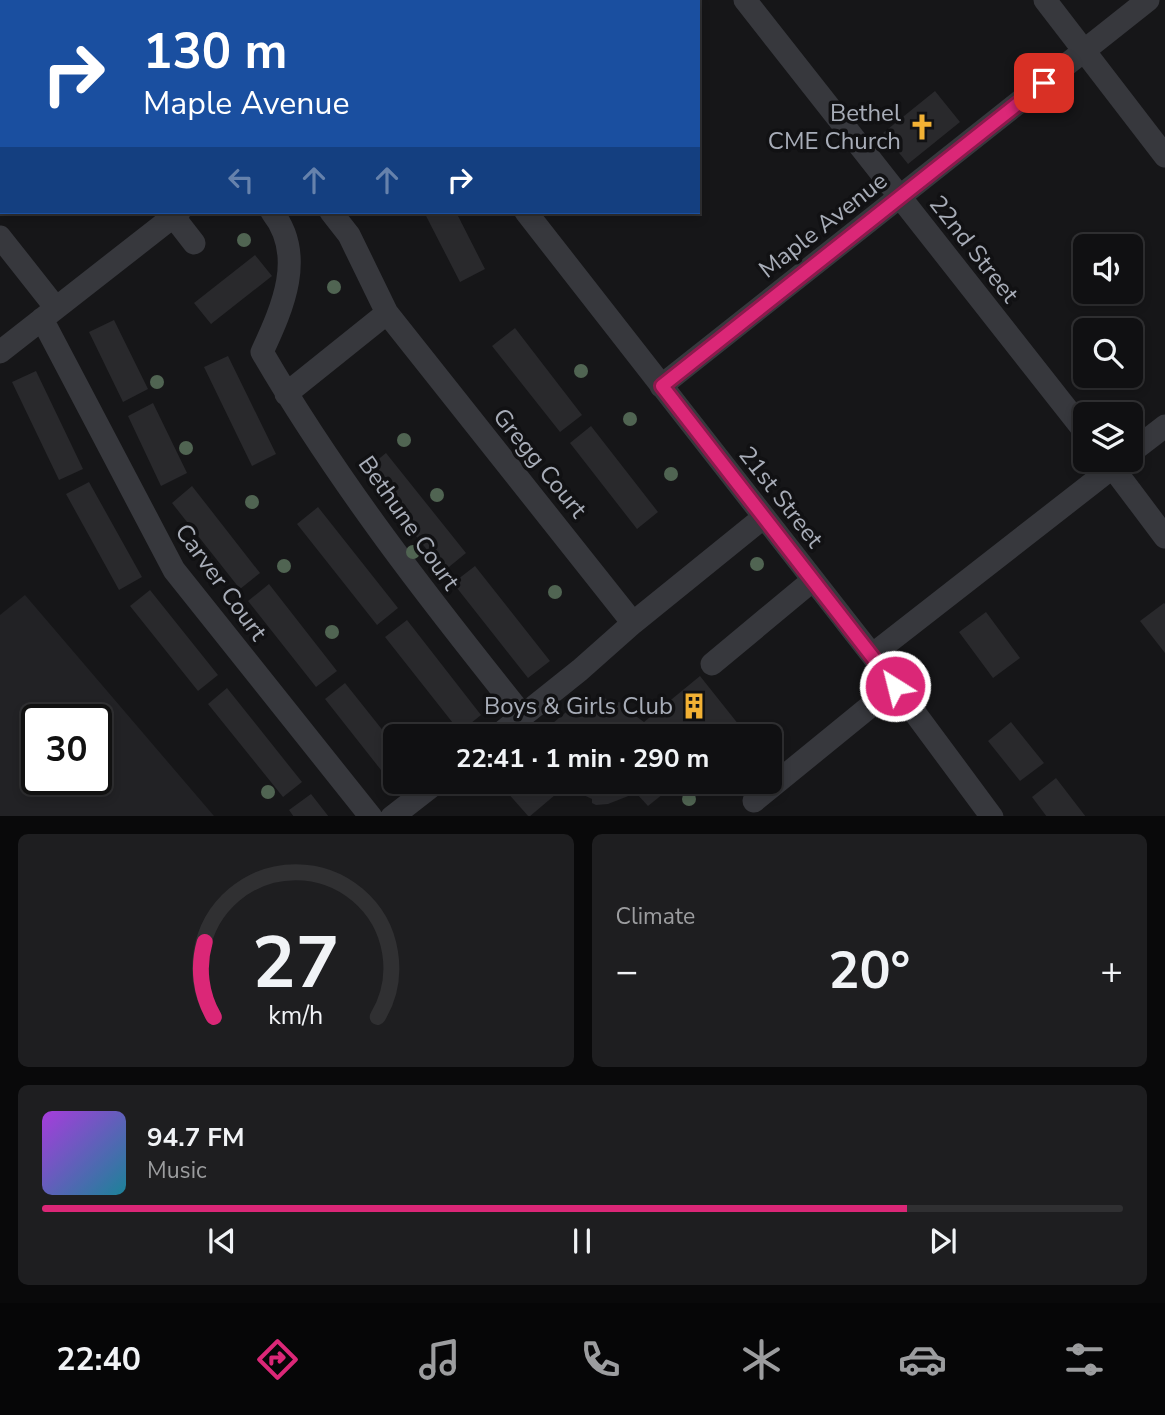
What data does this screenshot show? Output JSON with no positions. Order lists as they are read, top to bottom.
{
  "streets": {
    "street": [
      "Maple Avenue",
      "22nd Street",
      "Gregg Court",
      "21st Street",
      "Bethune Court",
      "Carver Court"
    ]
  },
  "crossings": [
    ["Maple Avenue", "22nd Street"],
    ["Maple Avenue", "21st Street"]
  ],
  "places": {
    "church": ["Bethel CME Church"],
    "building": ["Boys & Girls Club"]
  },
  "page": {
    "turn": ["130 m", "Maple Avenue"],
    "limit": "30",
    "trip": "22:41 · 1 min · 290 m",
    "tile": "Climate",
    "heat": ["−", "20°", "+"],
    "song": ["94.7 FM", "Music"],
    "tabs": "22:40",
    "gauge": ["27", "km/h"]
  }
}
